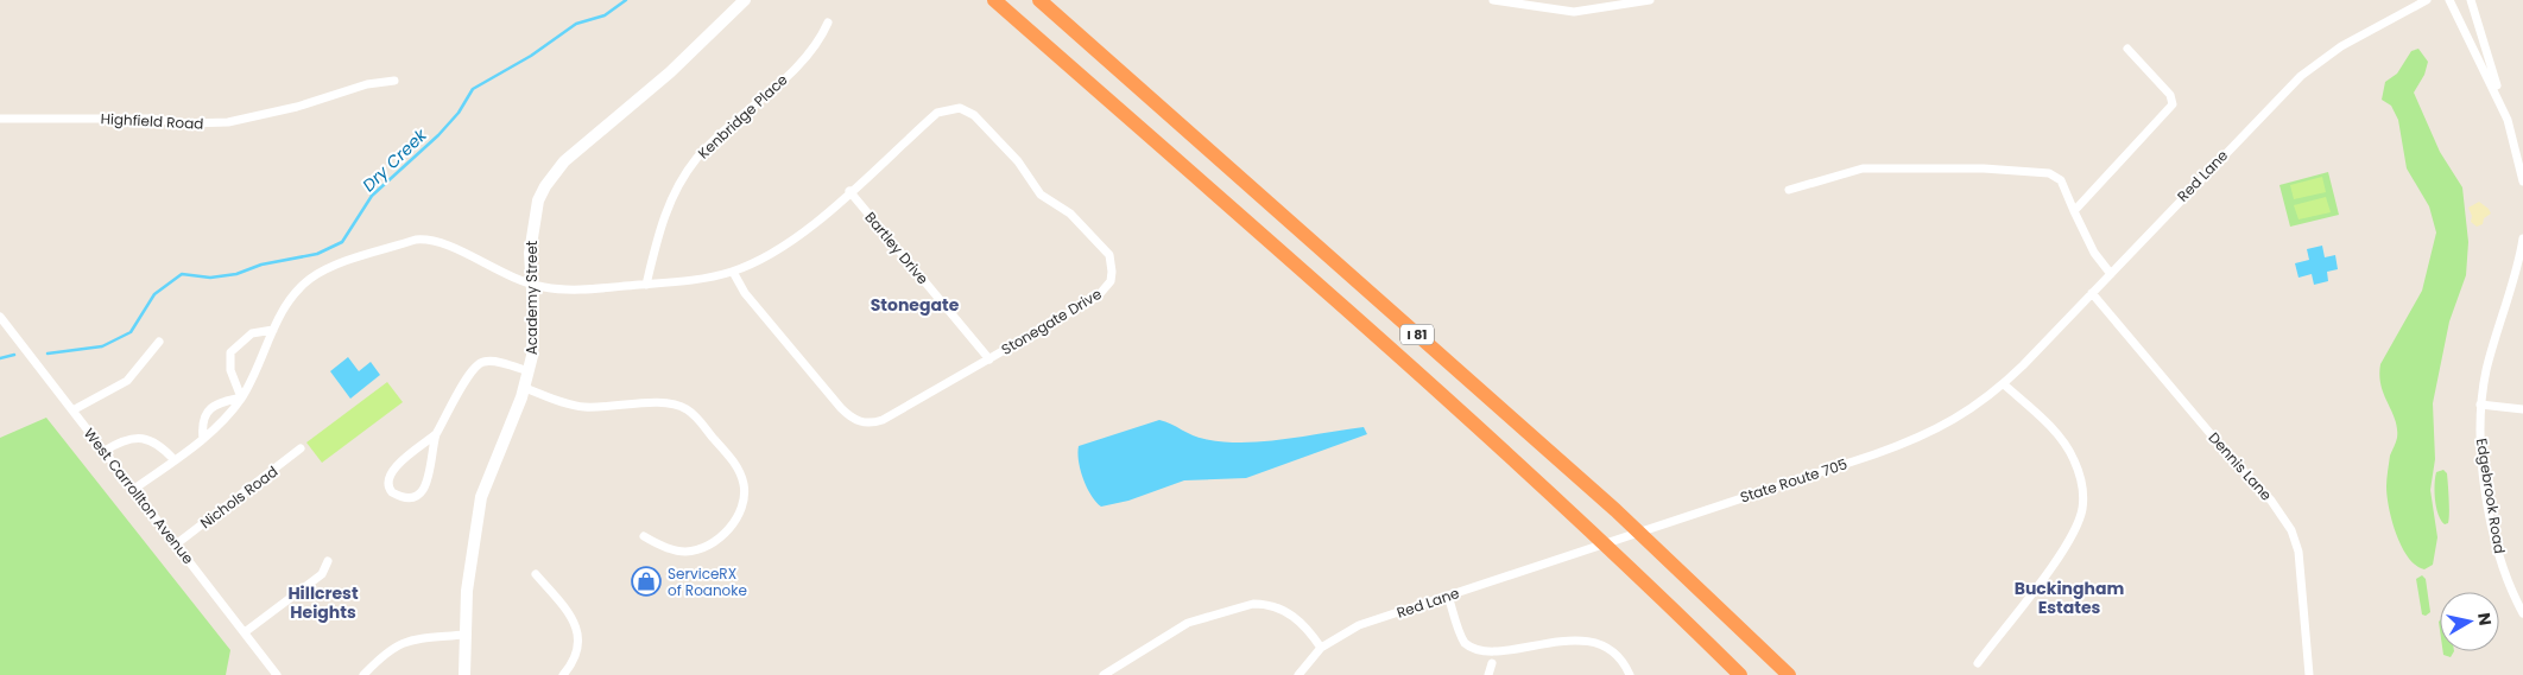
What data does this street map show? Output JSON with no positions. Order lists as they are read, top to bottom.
{
  "streets": {
    "highway": ["I 81"],
    "street": [
      "Kenbridge Place",
      "Highfield Road",
      "Red Lane",
      "Bartley Drive",
      "Academy Street",
      "Stonegate Drive",
      "Dennis Lane",
      "State Route 705",
      "West Carrollton Avenue",
      "Edgebrook Road",
      "Nichols Road"
    ]
  },
  "crossings": [
    ["Kenbridge Place", "Stonegate Drive"],
    ["Red Lane", "Dennis Lane"],
    ["Red Lane", "State Route 705"],
    ["Bartley Drive", "Stonegate Drive"],
    ["Academy Street", "Stonegate Drive"],
    ["Stonegate Drive", "West Carrollton Avenue"],
    ["West Carrollton Avenue", "Nichols Road"]
  ],
  "districts": ["Stonegate", "Buckingham Estates", "Hillcrest Heights"],
  "water": ["Dry Creek"],
  "places": {
    "shop": ["ServiceRX of Roanoke"]
  },
  "north": "right"
}
